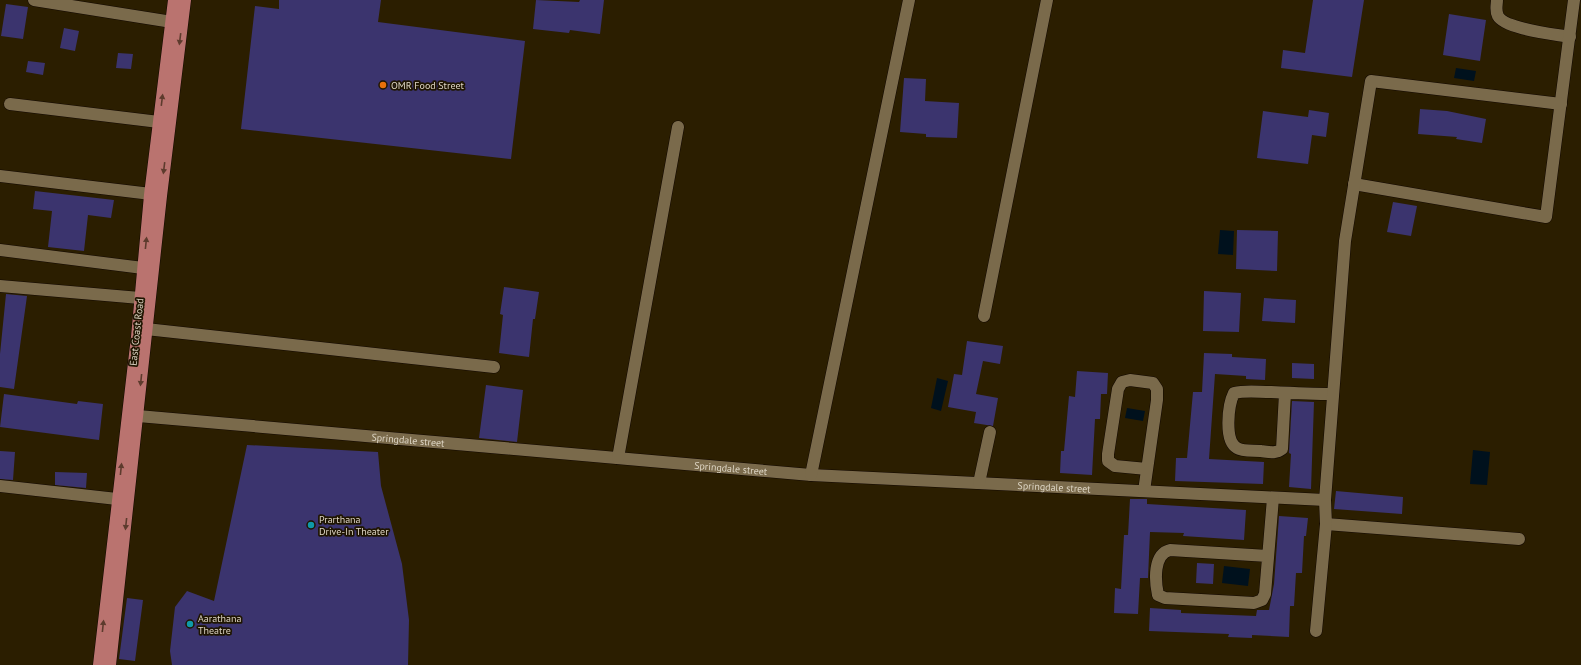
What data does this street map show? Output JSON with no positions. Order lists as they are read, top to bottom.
{
  "streets": {
    "main road": ["East Coast Road"],
    "street": ["Springdale street"]
  },
  "crossings": [
    ["East Coast Road", "Springdale street"]
  ],
  "places": ["OMR Food Street", "Prarthana Drive-In Theater", "Aarathana Theatre"]
}
